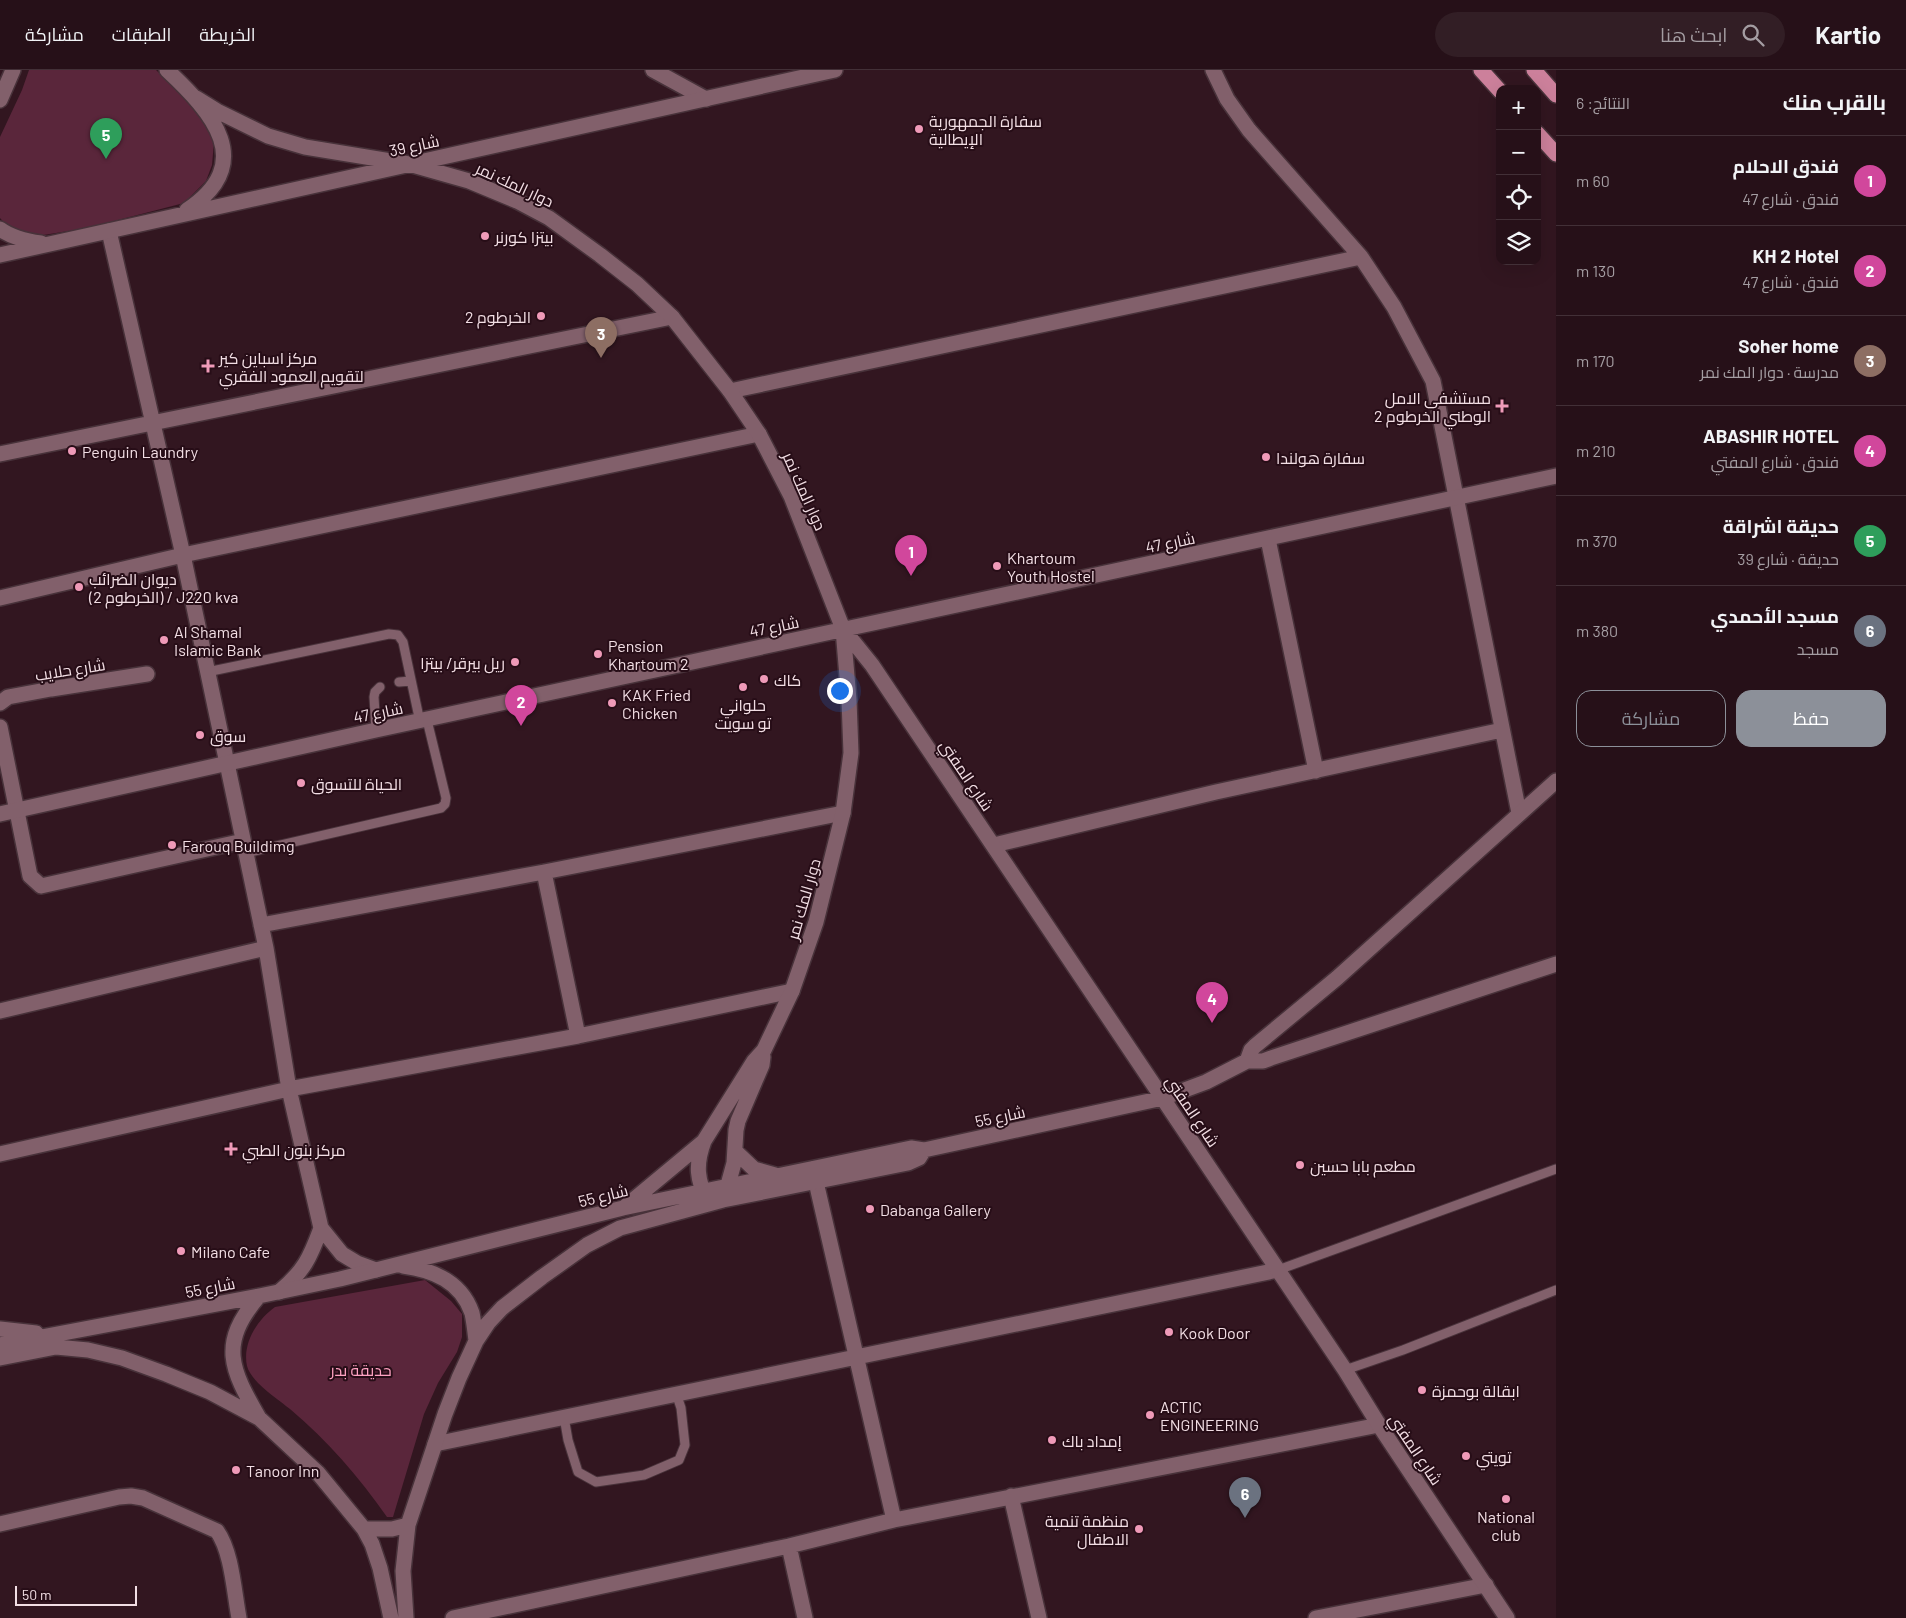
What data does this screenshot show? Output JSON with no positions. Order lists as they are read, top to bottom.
{
  "streets": {
    "street": [
      "شارع 39",
      "دوار المك نمر",
      "شارع 47",
      "شارع حلايب",
      "شارع المفتي",
      "شارع 55"
    ]
  },
  "crossings": [
    ["شارع 39", "دوار المك نمر"],
    ["دوار المك نمر", "شارع 47"],
    ["دوار المك نمر", "شارع المفتي"],
    ["دوار المك نمر", "شارع 55"],
    ["شارع 47", "شارع المفتي"],
    ["شارع المفتي", "شارع 55"]
  ],
  "parks": ["حديقة بدر"],
  "places": {
    "other": [
      "سفارة الجمهورية الإيطالية",
      "بيتزا كورنر",
      "الخرطوم 2",
      "Penguin Laundry",
      "سفارة هولندا",
      "Khartoum Youth Hostel",
      "ديوان الضرائب (الخرطوم 2) / J220 kva",
      "Al Shamal Islamic Bank",
      "Pension Khartoum 2",
      "ريل بيرقر/ بيتزا",
      "كاك",
      "حلواني تو سويت",
      "KAK Fried Chicken",
      "سوق",
      "الحياة للتسوق",
      "Farouq Buildimg",
      "مطعم بابا حسين",
      "Dabanga Gallery",
      "Milano Cafe",
      "Kook Door",
      "ابقالة بوحمزة",
      "ACTIC ENGINEERING",
      "إمداد باك",
      "تويتي",
      "Tanoor Inn",
      "National club",
      "منظمة تنمية الاطفال"
    ],
    "health": ["مركز اسباين كير لتقويم العمود الفقري", "مستشفى الامل الوطني الخرطوم 2", "مركز بنون الطبي"]
  },
  "scale_bar": "50 m",
  "page": {
    "header": "Kartio",
    "search": "ابحث هنا",
    "nav": ["الخريطة", "الطبقات", "مشاركة"],
    "heading": ["بالقرب منك", "النتائج: 6"],
    "map_buttons": ["+", "−"],
    "pins": [
      "5",
      "3",
      "1",
      "2",
      "4",
      "6"
    ],
    "list": [
      {
        "mark": "1",
        "name": "فندق الاحلام",
        "note": "فندق · شارع 47",
        "value": "60 m"
      },
      {
        "mark": "2",
        "name": "KH 2 Hotel",
        "note": "فندق · شارع 47",
        "value": "130 m"
      },
      {
        "mark": "3",
        "name": "Soher home",
        "note": "مدرسة · دوار المك نمر",
        "value": "170 m"
      },
      {
        "mark": "4",
        "name": "ABASHIR HOTEL",
        "note": "فندق · شارع المفتي",
        "value": "210 m"
      },
      {
        "mark": "5",
        "name": "حديقة اشراقة",
        "note": "حديقة · شارع 39",
        "value": "370 m"
      },
      {
        "mark": "6",
        "name": "مسجد الأحمدي",
        "note": "مسجد",
        "value": "380 m"
      }
    ],
    "buttons": ["حفظ", "مشاركة"],
    "scale": "50 m"
  }
}
